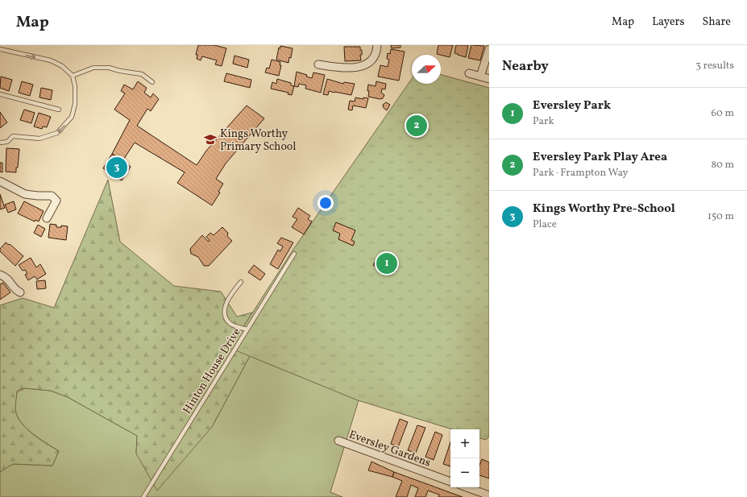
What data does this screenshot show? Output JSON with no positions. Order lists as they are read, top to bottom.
{
  "streets": {
    "street": ["Eversley Gardens"],
    "lane": ["Hinton House Drive"]
  },
  "places": {
    "school or university": ["Kings Worthy Primary School"]
  },
  "north": "right",
  "page": {
    "header": "Map",
    "nav": ["Map", "Layers", "Share"],
    "heading": ["Nearby", "3 results"],
    "list": [
      {
        "mark": "1",
        "name": "Eversley Park",
        "note": "Park",
        "value": "60 m"
      },
      {
        "mark": "2",
        "name": "Eversley Park Play Area",
        "note": "Park · Frampton Way",
        "value": "80 m"
      },
      {
        "mark": "3",
        "name": "Kings Worthy Pre-School",
        "note": "Place",
        "value": "150 m"
      }
    ],
    "pins": ["2", "3", "1"],
    "map_buttons": ["+", "−"]
  }
}
